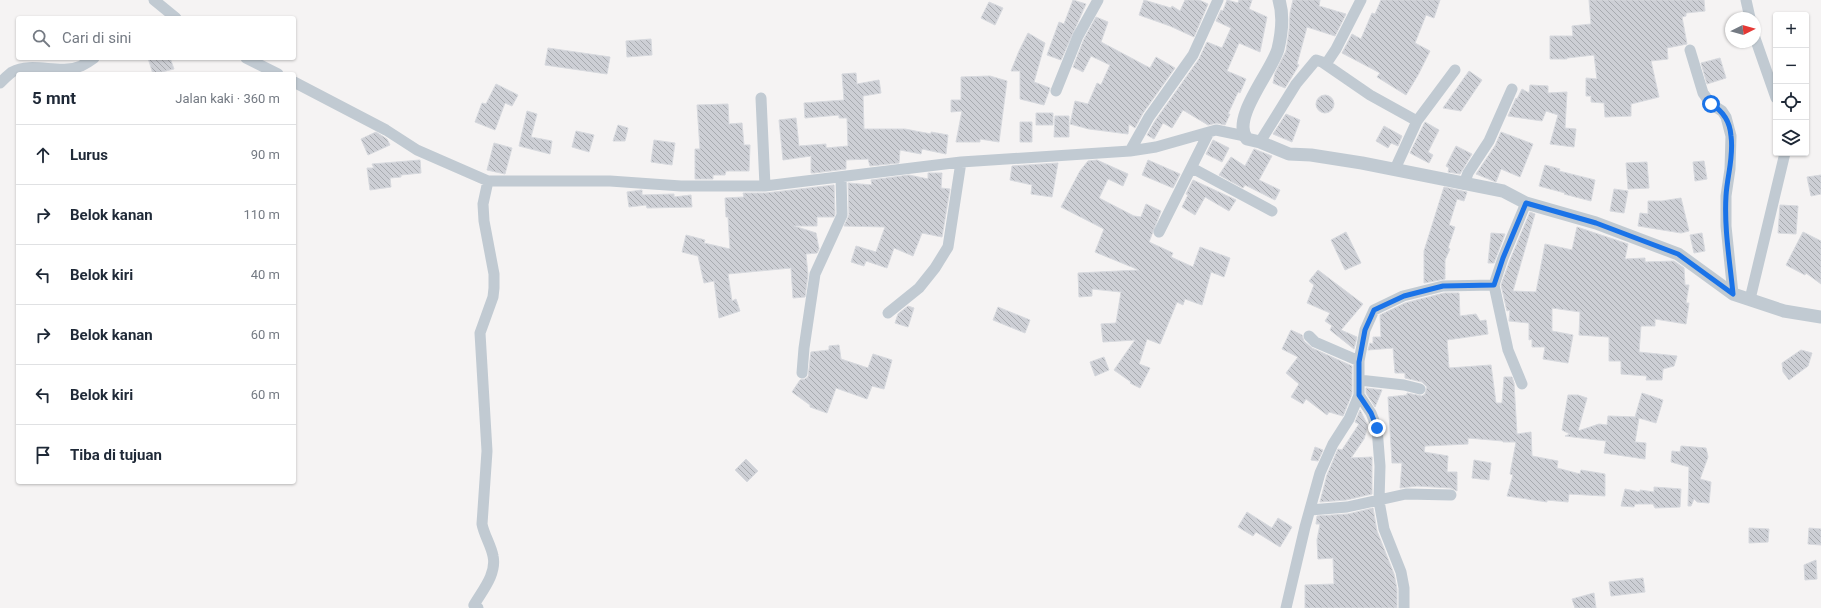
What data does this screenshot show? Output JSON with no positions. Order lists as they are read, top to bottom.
{
  "north": "right",
  "page": {
    "map_buttons": ["+", "−"],
    "search": "Cari di sini",
    "heading": ["5 mnt", "Jalan kaki · 360 m"],
    "list": [
      ["Lurus", "90 m"],
      ["Belok kanan", "110 m"],
      ["Belok kiri", "40 m"],
      ["Belok kanan", "60 m"],
      ["Belok kiri", "60 m"],
      "Tiba di tujuan"
    ]
  }
}
